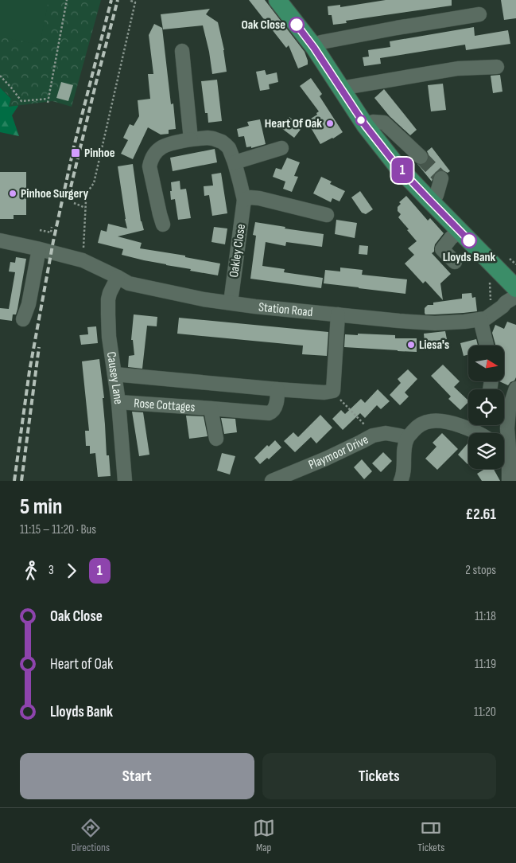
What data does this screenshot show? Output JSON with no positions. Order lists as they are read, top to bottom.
{
  "streets": {
    "street": [
      "Oakley Close",
      "Station Road",
      "Causey Lane",
      "Rose Cottages",
      "Playmoor Drive"
    ]
  },
  "crossings": [
    ["Oakley Close", "Station Road"],
    ["Station Road", "Causey Lane"],
    ["Causey Lane", "Rose Cottages"]
  ],
  "places": {
    "other": [
      "Oak Close",
      "Heart Of Oak",
      "Pinhoe Surgery",
      "Lloyds Bank",
      "Liesa's"
    ],
    "transit": ["Pinhoe"]
  },
  "lines": ["bus line 1"],
  "north": "right",
  "page": {
    "on_map": "1",
    "heading": ["5 min", "11:15 – 11:20 · Bus", "£2.61"],
    "legs": ["3", "1", "2 stops"],
    "list": [
      {
        "name": "Oak Close",
        "value": "11:18"
      },
      {
        "name": "Heart of Oak",
        "value": "11:19"
      },
      {
        "name": "Lloyds Bank",
        "value": "11:20"
      }
    ],
    "buttons": ["Start", "Tickets"],
    "tabs": ["Directions", "Map", "Tickets"]
  }
}
